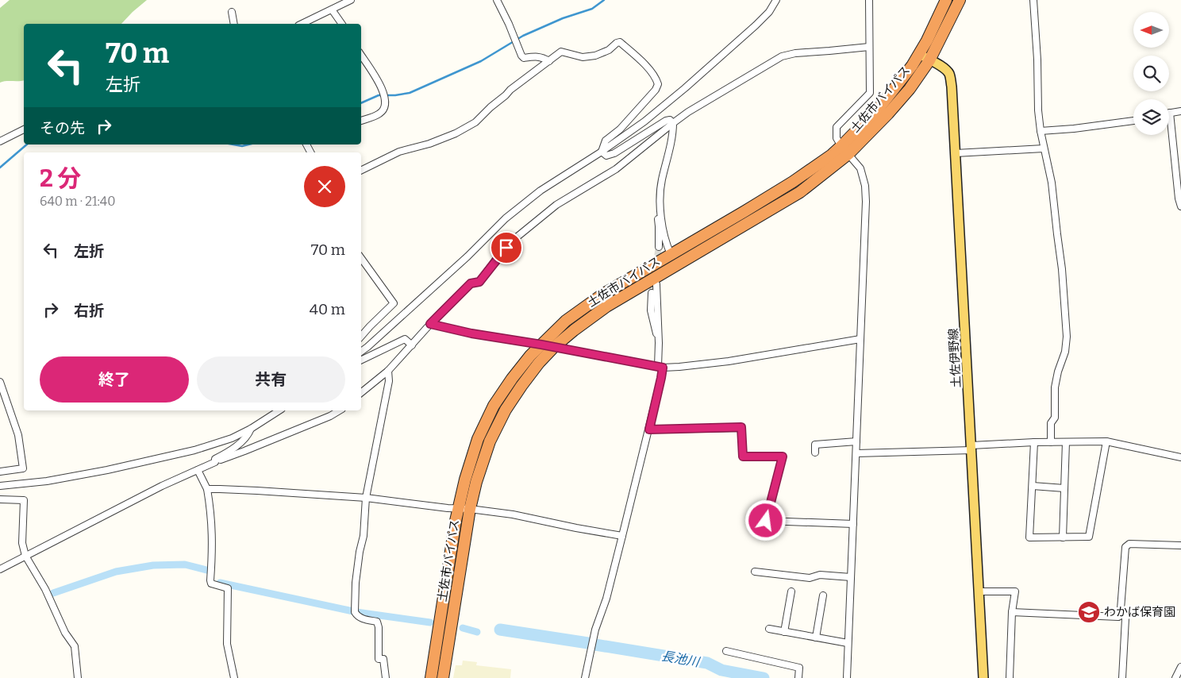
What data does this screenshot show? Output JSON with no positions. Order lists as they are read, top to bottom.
{
  "streets": {
    "highway": ["土佐市バイパス"],
    "main road": ["土佐伊野線"]
  },
  "crossings": [
    ["土佐市バイパス", "土佐伊野線"]
  ],
  "water": ["長池川"],
  "places": {
    "school or university": ["わかば保育園"]
  },
  "north": "left",
  "page": {
    "turn": ["70 m", "左折"],
    "then": "その先",
    "heading": ["2 分", "640 m · 21:40"],
    "list": [
      {
        "name": "左折",
        "value": "70 m"
      },
      {
        "name": "右折",
        "value": "40 m"
      }
    ],
    "buttons": ["終了", "共有"]
  }
}
